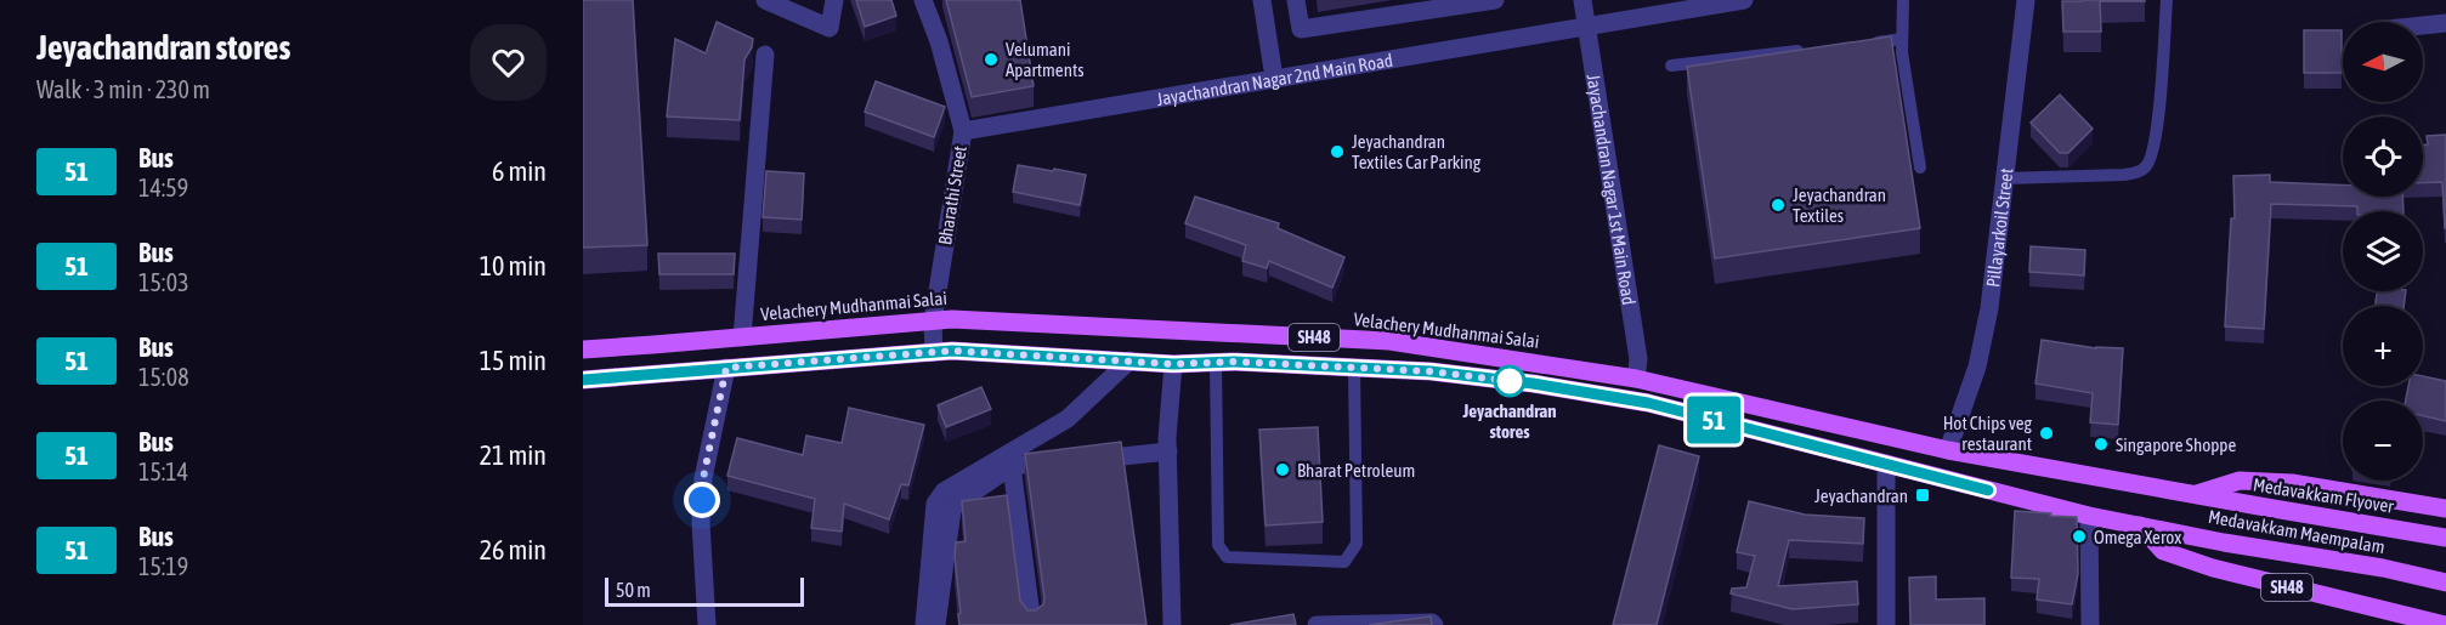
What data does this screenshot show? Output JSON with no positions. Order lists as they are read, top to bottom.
{
  "streets": {
    "main road": [
      "Velachery Mudhanmai Salai",
      "SH48",
      "Medavakkam Flyover",
      "Medavakkam Maempalam"
    ],
    "street": [
      "Jayachandran Nagar 2nd Main Road",
      "Jayachandran Nagar 1st Main Road",
      "Bharathi Street",
      "Pillayarkoil Street"
    ]
  },
  "crossings": [
    ["Jayachandran Nagar 2nd Main Road", "Jayachandran Nagar 1st Main Road"],
    ["Jayachandran Nagar 2nd Main Road", "Bharathi Street"],
    ["Jayachandran Nagar 1st Main Road", "Velachery Mudhanmai Salai"],
    ["Bharathi Street", "Velachery Mudhanmai Salai"],
    ["Bharathi Street", "SH48"],
    ["Pillayarkoil Street", "Velachery Mudhanmai Salai"],
    ["Velachery Mudhanmai Salai", "Medavakkam Flyover"],
    ["SH48", "Medavakkam Maempalam"]
  ],
  "places": {
    "other": [
      "Velumani Apartments",
      "Jeyachandran Textiles Car Parking",
      "Jeyachandran Textiles",
      "Jeyachandran stores",
      "Hot Chips veg restaurant",
      "Singapore Shoppe",
      "Bharat Petroleum",
      "Omega Xerox"
    ],
    "transit": ["Jeyachandran"]
  },
  "lines": ["bus line 51"],
  "scale_bar": "50 m",
  "north": "left",
  "page": {
    "heading": ["Jeyachandran stores", "Walk · 3 min · 230 m"],
    "on_map": "51",
    "map_buttons": ["+", "−"],
    "list": [
      {
        "mark": "51",
        "name": "Bus",
        "note": "14:59",
        "value": "6 min"
      },
      {
        "mark": "51",
        "name": "Bus",
        "note": "15:03",
        "value": "10 min"
      },
      {
        "mark": "51",
        "name": "Bus",
        "note": "15:08",
        "value": "15 min"
      },
      {
        "mark": "51",
        "name": "Bus",
        "note": "15:14",
        "value": "21 min"
      },
      {
        "mark": "51",
        "name": "Bus",
        "note": "15:19",
        "value": "26 min"
      }
    ],
    "scale": "50 m"
  }
}
